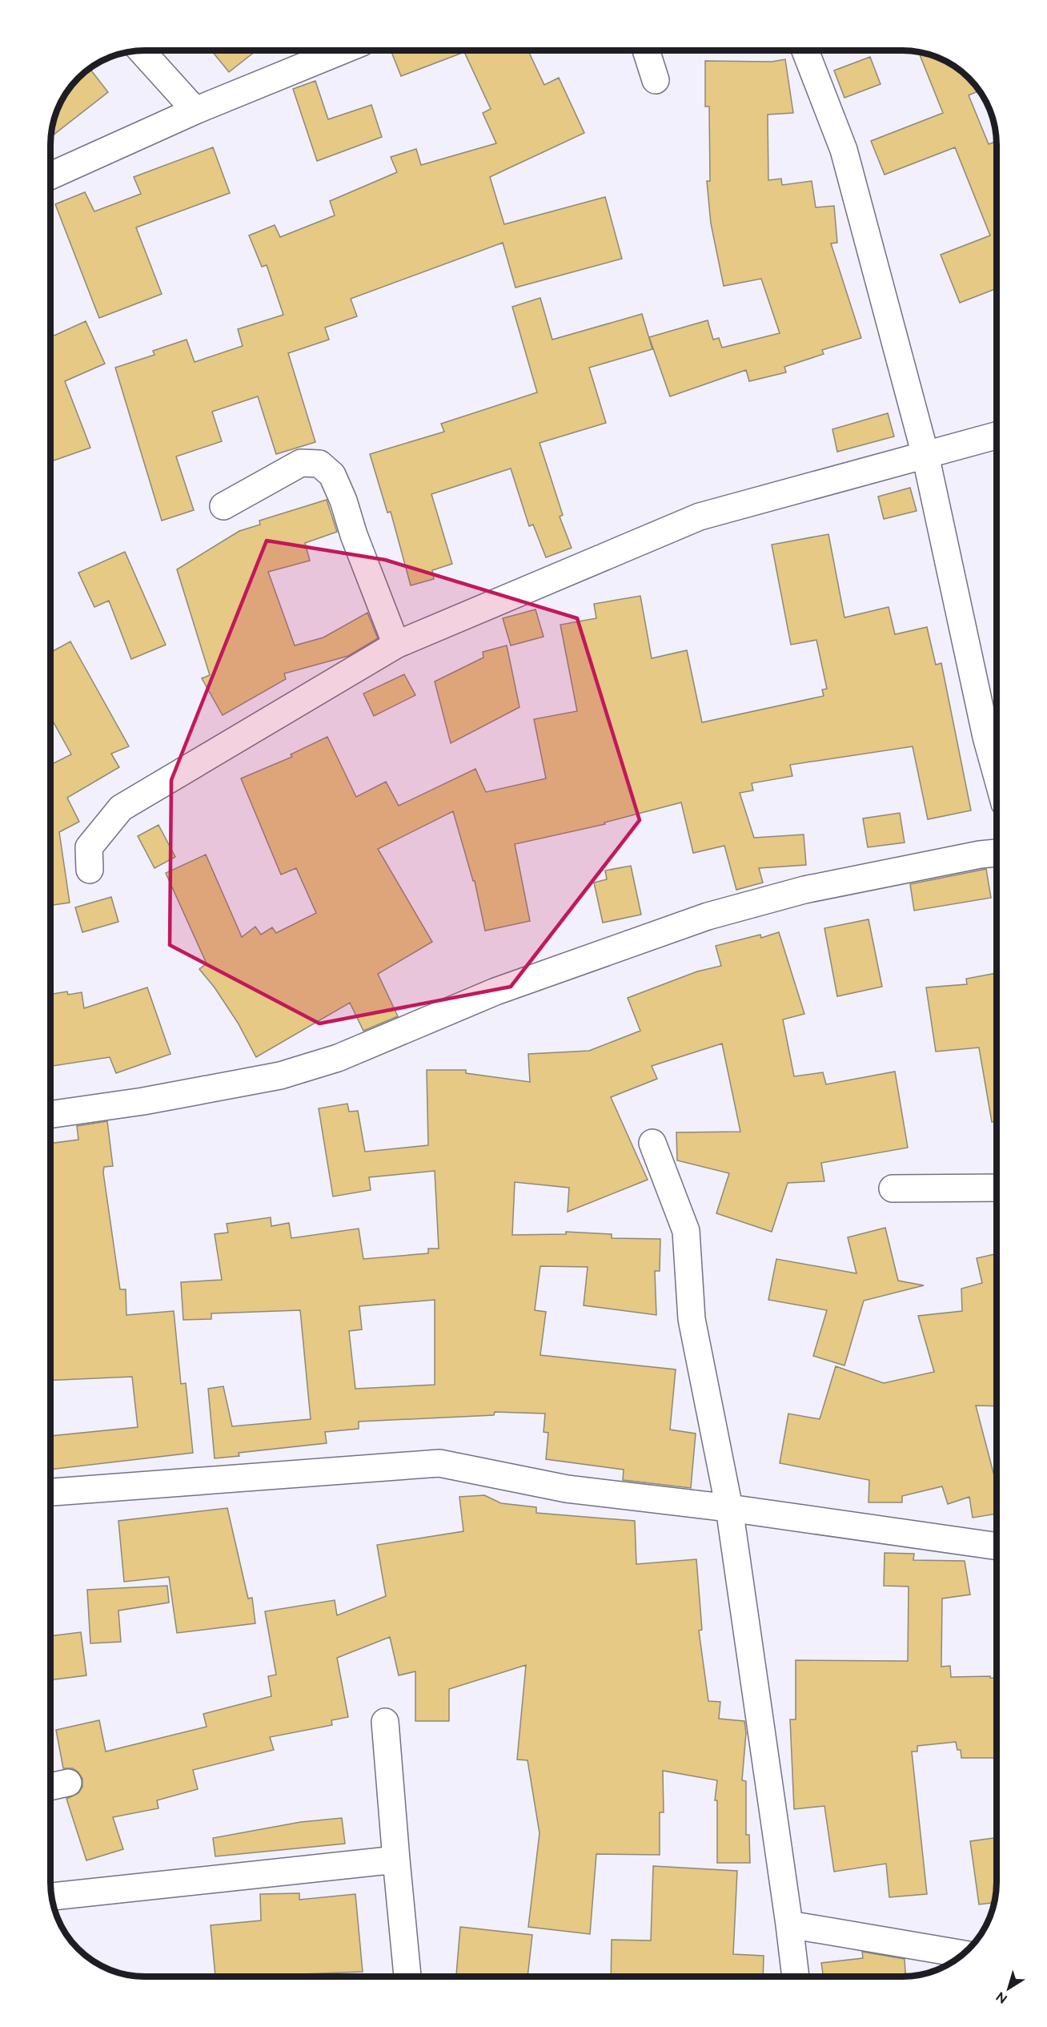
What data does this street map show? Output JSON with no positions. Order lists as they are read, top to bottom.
{
  "north": "bottom left"
}
